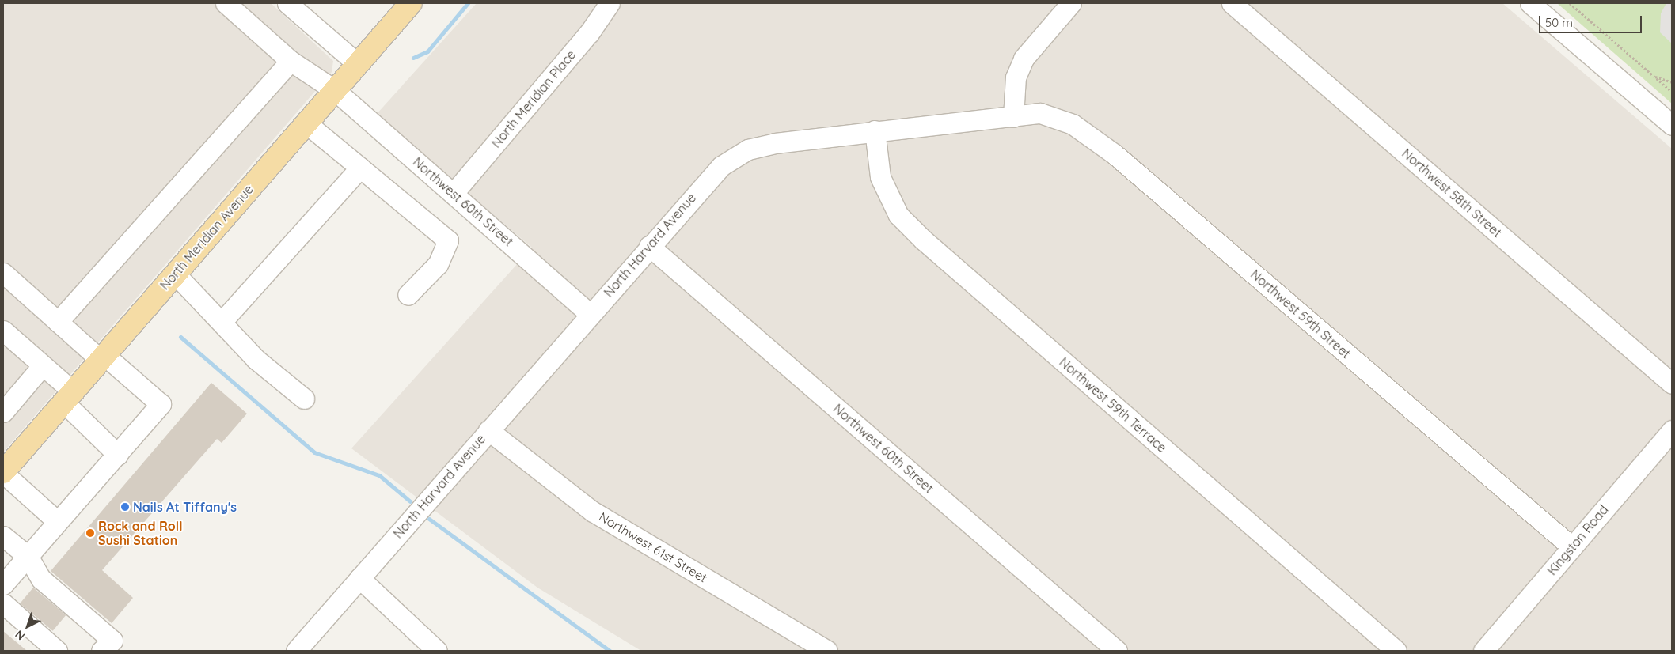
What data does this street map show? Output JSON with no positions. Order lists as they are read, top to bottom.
{
  "streets": {
    "main road": ["North Meridian Avenue"],
    "street": [
      "North Meridian Place",
      "Northwest 58th Street",
      "Northwest 60th Street",
      "North Harvard Avenue",
      "Northwest 59th Street",
      "Northwest 59th Terrace",
      "Kingston Road",
      "Northwest 61st Street"
    ]
  },
  "crossings": [
    ["North Meridian Place", "Northwest 60th Street"],
    ["Northwest 60th Street", "North Meridian Avenue"],
    ["Northwest 60th Street", "North Harvard Avenue"],
    ["North Harvard Avenue", "Northwest 59th Street"],
    ["North Harvard Avenue", "Northwest 59th Terrace"],
    ["North Harvard Avenue", "Northwest 61st Street"],
    ["Northwest 59th Street", "Kingston Road"]
  ],
  "places": ["Nails At Tiffany's", "Rock and Roll Sushi Station"],
  "scale_bar": "50 m",
  "north": "bottom left"
}
